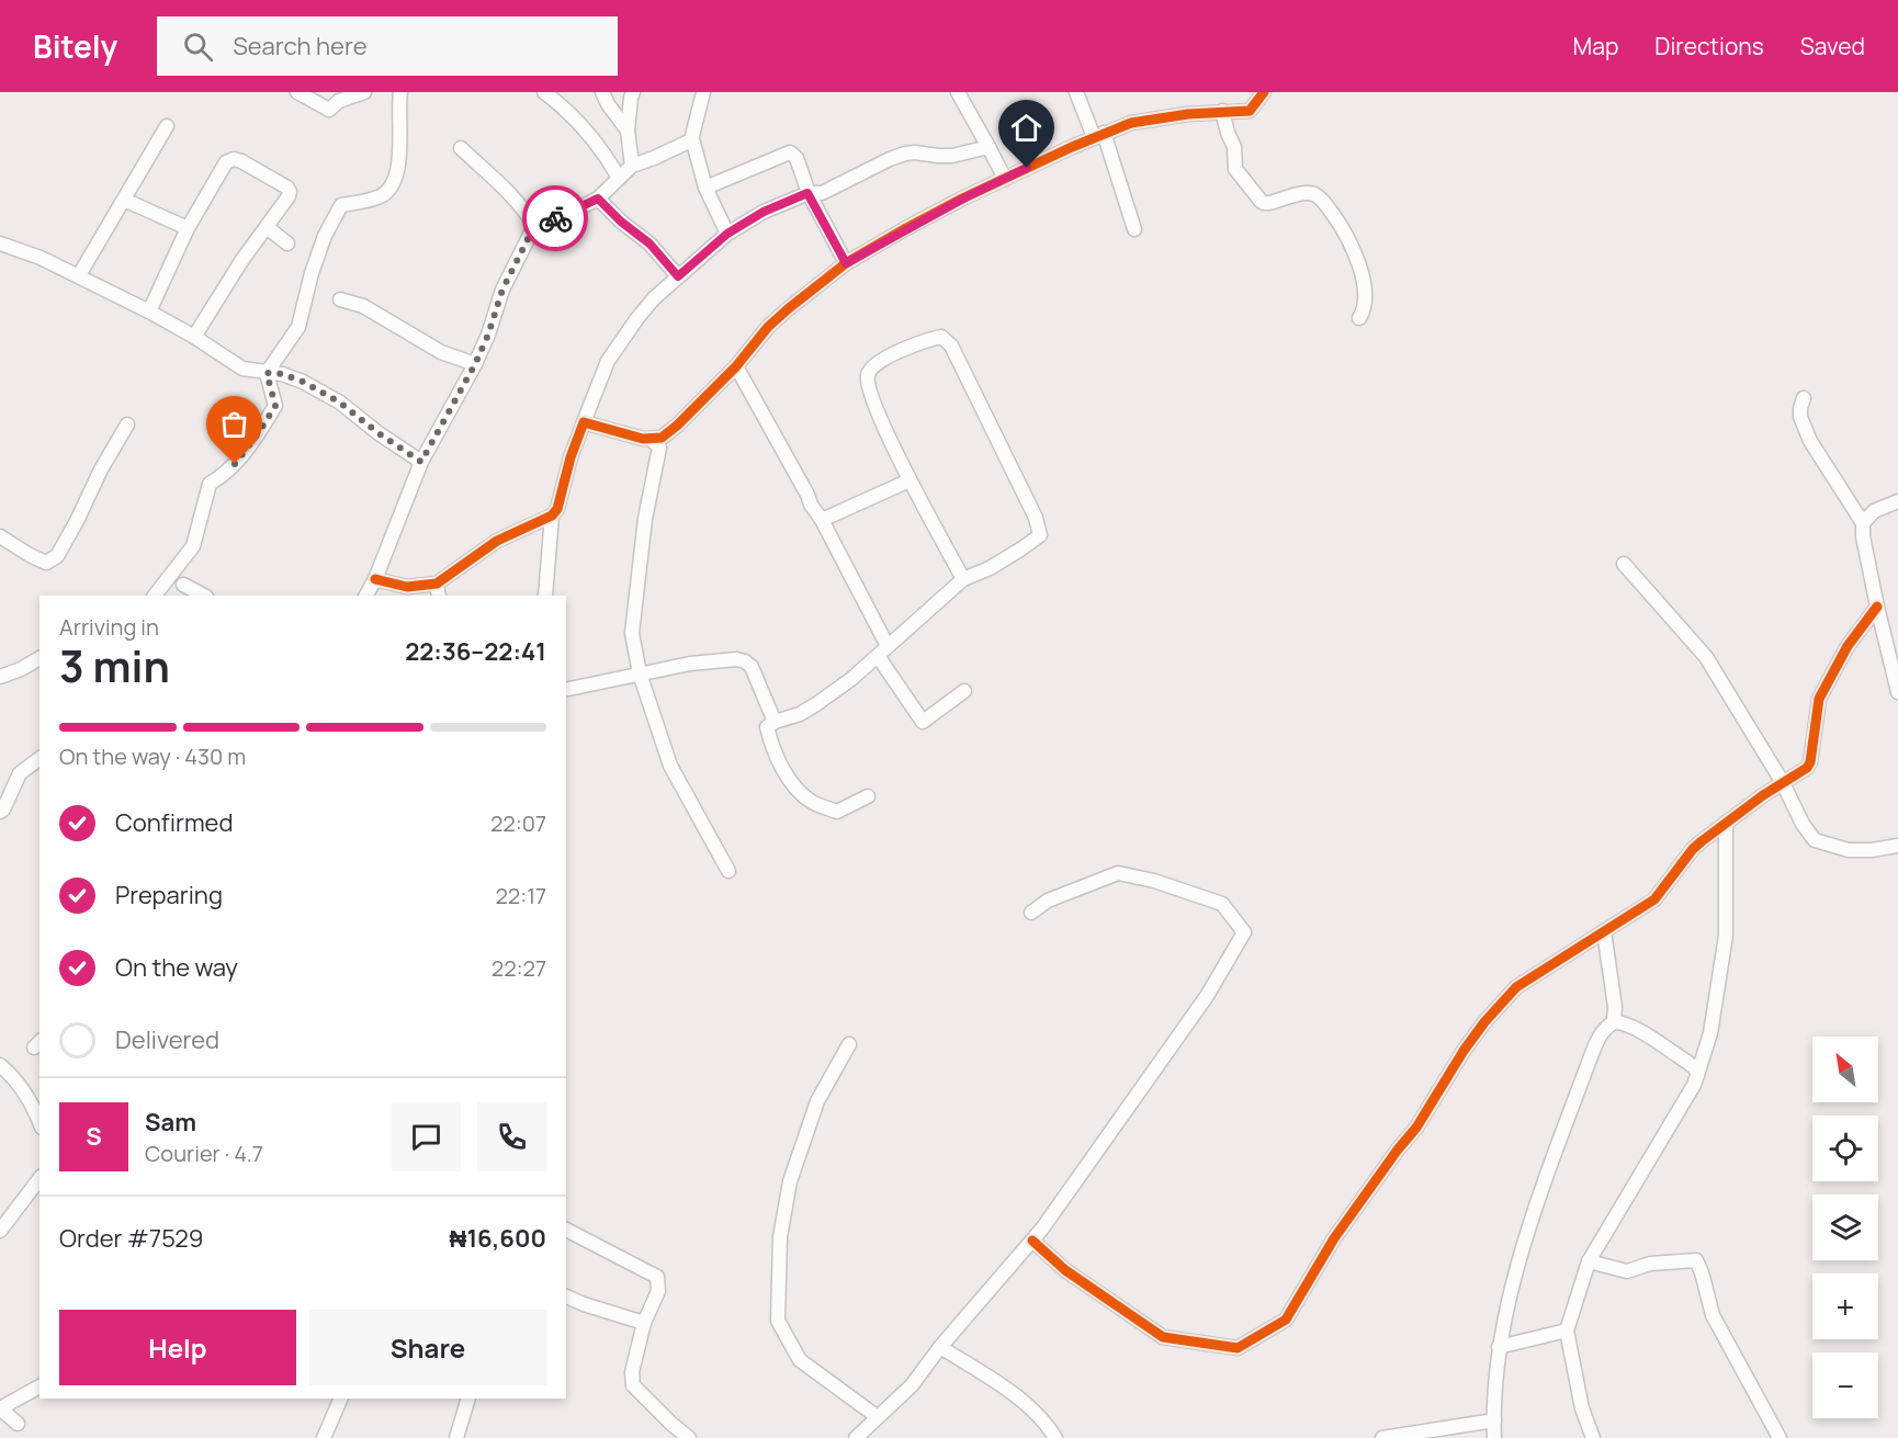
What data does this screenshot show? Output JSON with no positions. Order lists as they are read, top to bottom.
{
  "north": "top left",
  "page": {
    "header": "Bitely",
    "search": "Search here",
    "nav": ["Map", "Directions", "Saved"],
    "heading": ["3 min", "Arriving in", "22:36–22:41"],
    "panel": [
      "Sam",
      "Courier · 4.7",
      "Order #7529",
      "₦16,600"
    ],
    "bar": "On the way · 430 m",
    "list": [
      ["Confirmed", "22:07"],
      ["Preparing", "22:17"],
      ["On the way", "22:27"],
      "Delivered"
    ],
    "map_buttons": ["+", "−"],
    "round": "S",
    "buttons": ["Help", "Share"]
  }
}
